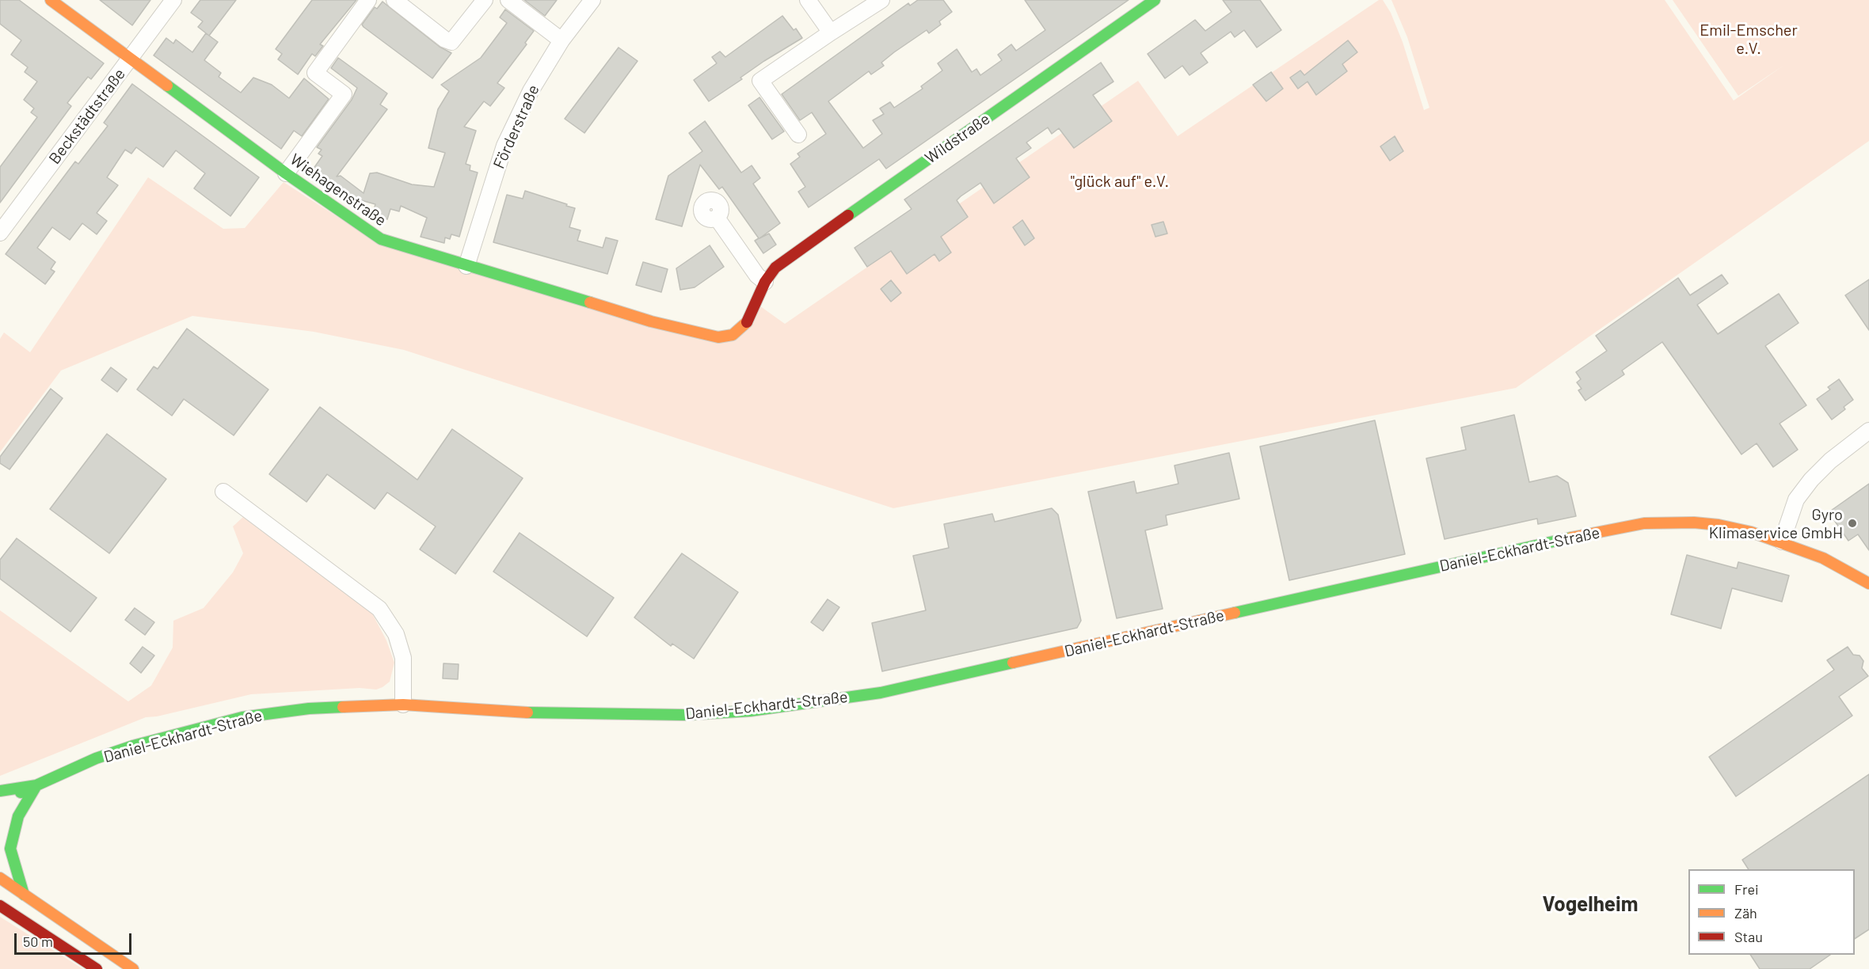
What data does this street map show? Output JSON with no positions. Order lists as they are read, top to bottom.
{
  "streets": {
    "street": [
      "Beckstädtstraße",
      "Förderstraße",
      "Wildstraße",
      "Wiehagenstraße",
      "Daniel-Eckhardt-Straße"
    ]
  },
  "crossings": [
    ["Beckstädtstraße", "Wiehagenstraße"],
    ["Förderstraße", "Wiehagenstraße"],
    ["Wildstraße", "Wiehagenstraße"]
  ],
  "districts": ["Vogelheim"],
  "parks": ["Emil-Emscher e.V.", "\"glück auf\" e.V."],
  "places": ["Gyro Klimaservice GmbH"],
  "legend": ["Frei", "Zäh", "Stau"],
  "scale_bar": "50 m"
}
